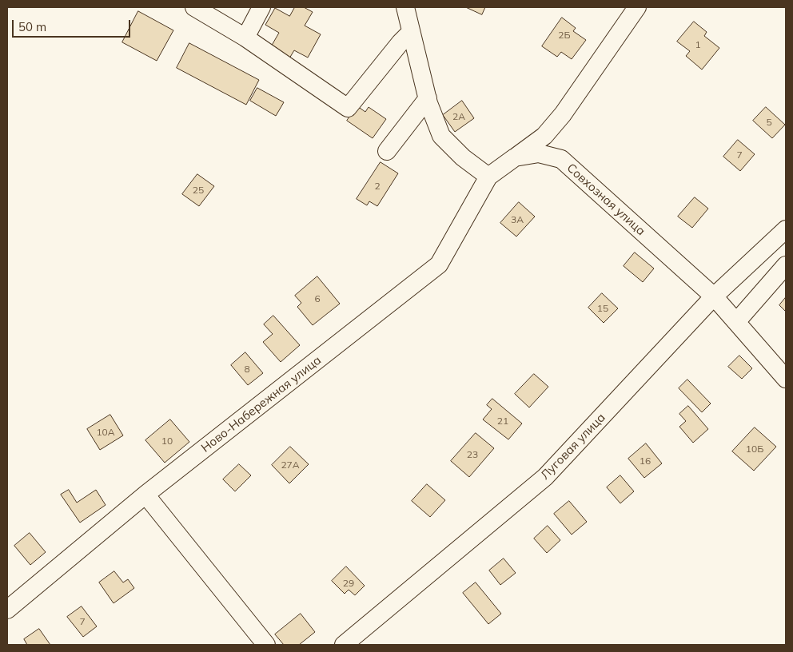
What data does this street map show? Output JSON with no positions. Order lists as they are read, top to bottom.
{
  "streets": {
    "street": ["Совхозная улица", "Ново-Набережная улица", "Луговая улица"]
  },
  "crossings": [
    ["Совхозная улица", "Ново-Набережная улица"],
    ["Совхозная улица", "Луговая улица"]
  ],
  "house_numbers": [
    "2Б",
    "1",
    "2А",
    "5",
    "7",
    "2",
    "25",
    "3А",
    "6",
    "15",
    "8",
    "21",
    "10А",
    "10",
    "10Б",
    "23",
    "16",
    "27А",
    "29",
    "7"
  ],
  "scale_bar": "50 m"
}
